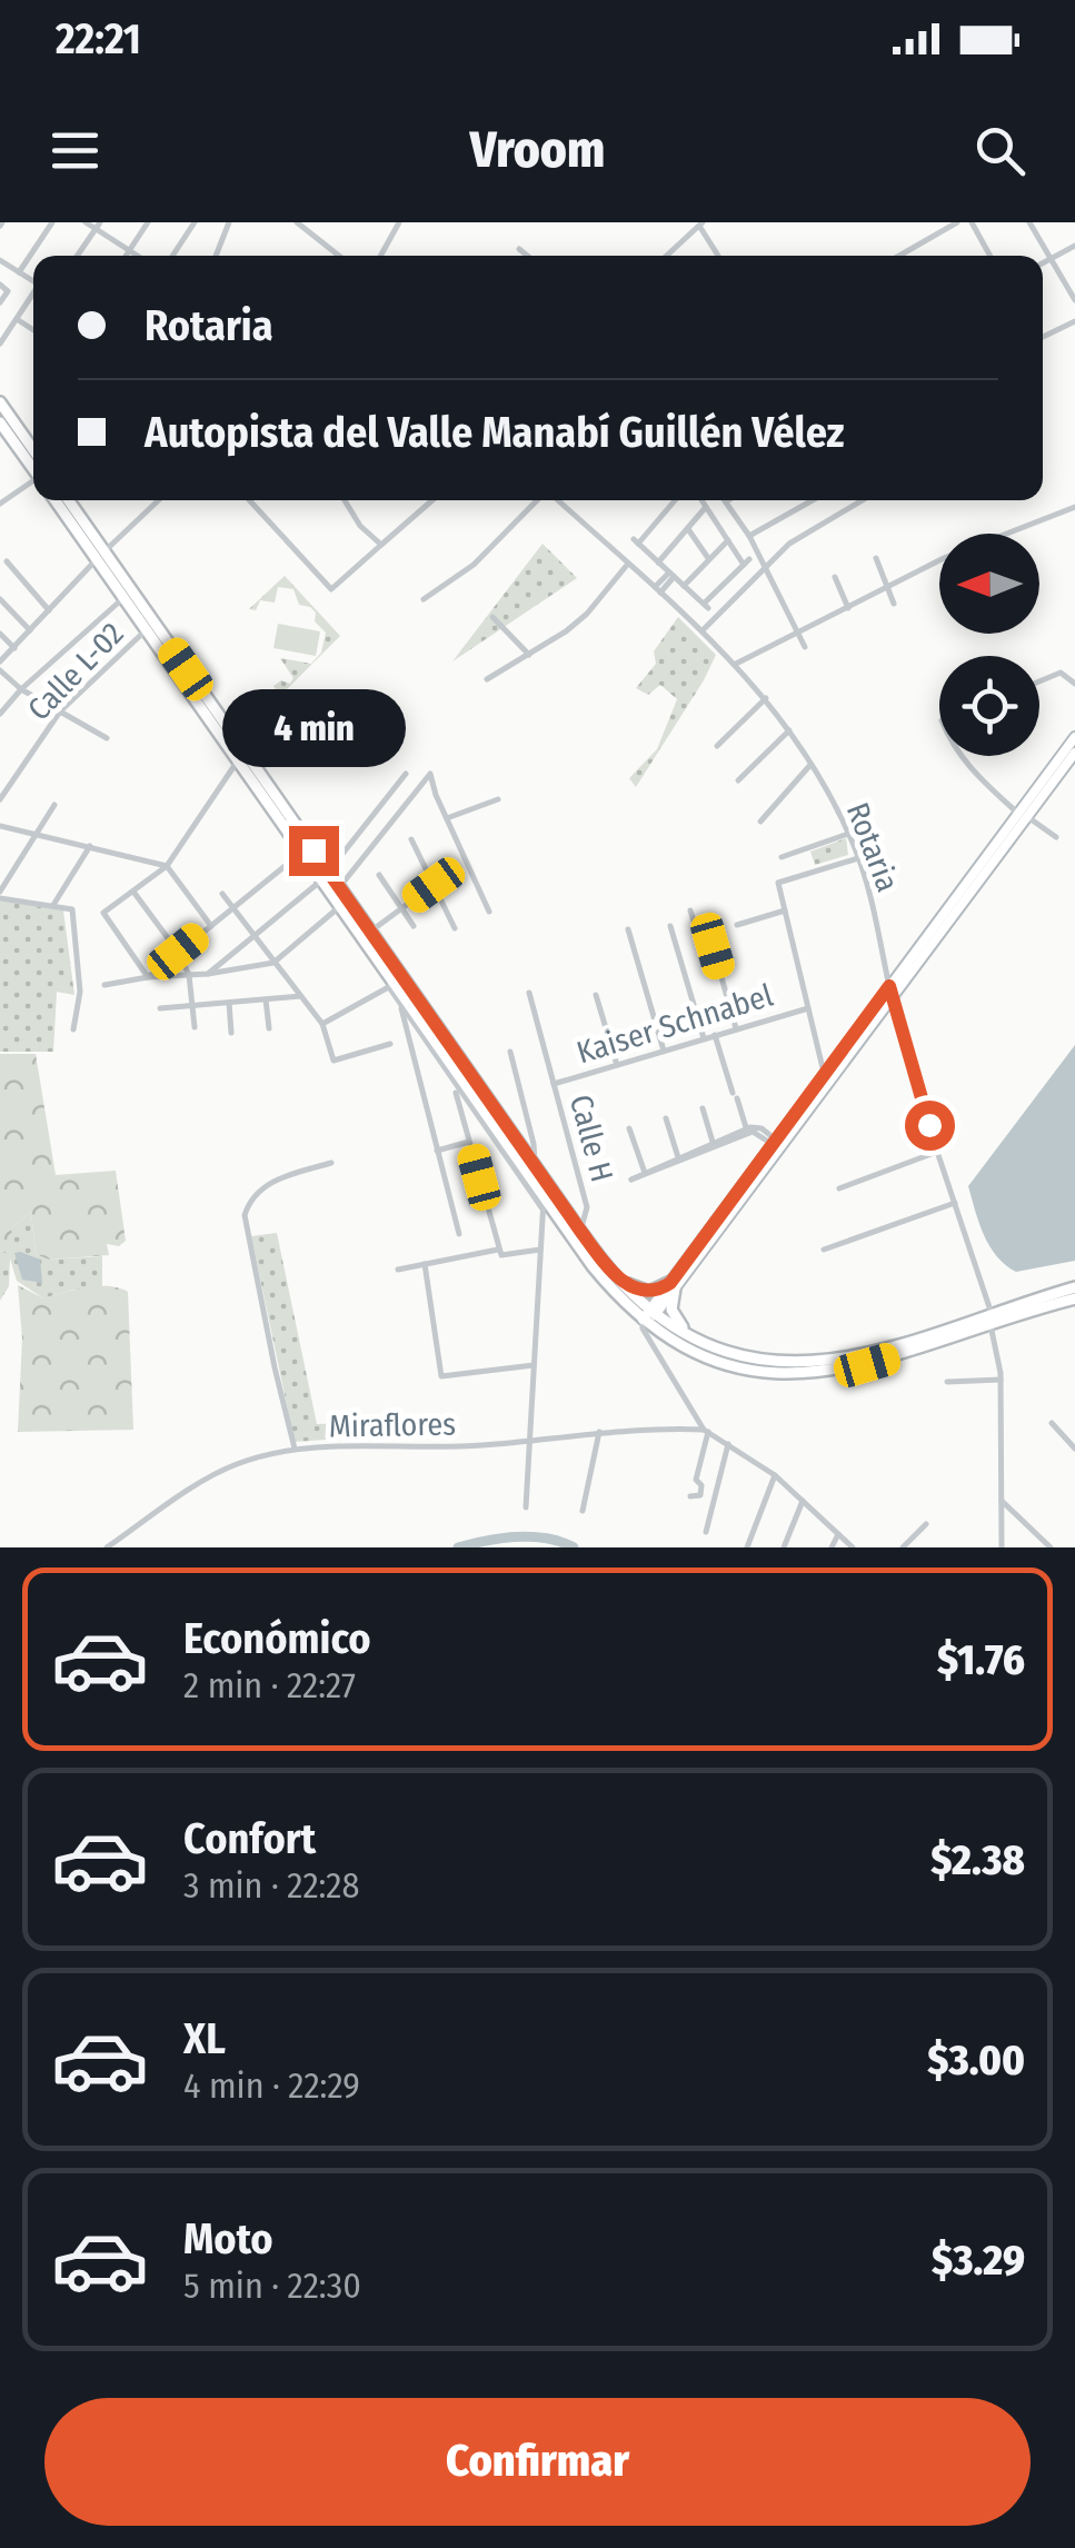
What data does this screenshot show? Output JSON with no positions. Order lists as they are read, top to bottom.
{
  "streets": {
    "street": [
      "Calle L-02",
      "Rotaria",
      "Kaiser Schnabel",
      "Calle H",
      "Miraflores"
    ]
  },
  "crossings": [
    ["Kaiser Schnabel", "Calle H"]
  ],
  "north": "left",
  "page": {
    "status": "22:21",
    "header": "Vroom",
    "banner": ["Rotaria", "Autopista del Valle Manabí Guillén Vélez"],
    "bubble": "4 min",
    "list": [
      {
        "name": "Económico",
        "note": "2 min · 22:27",
        "value": "$1.76"
      },
      {
        "name": "Confort",
        "note": "3 min · 22:28",
        "value": "$2.38"
      },
      {
        "name": "XL",
        "note": "4 min · 22:29",
        "value": "$3.00"
      },
      {
        "name": "Moto",
        "note": "5 min · 22:30",
        "value": "$3.29"
      }
    ],
    "buttons": "Confirmar"
  }
}
